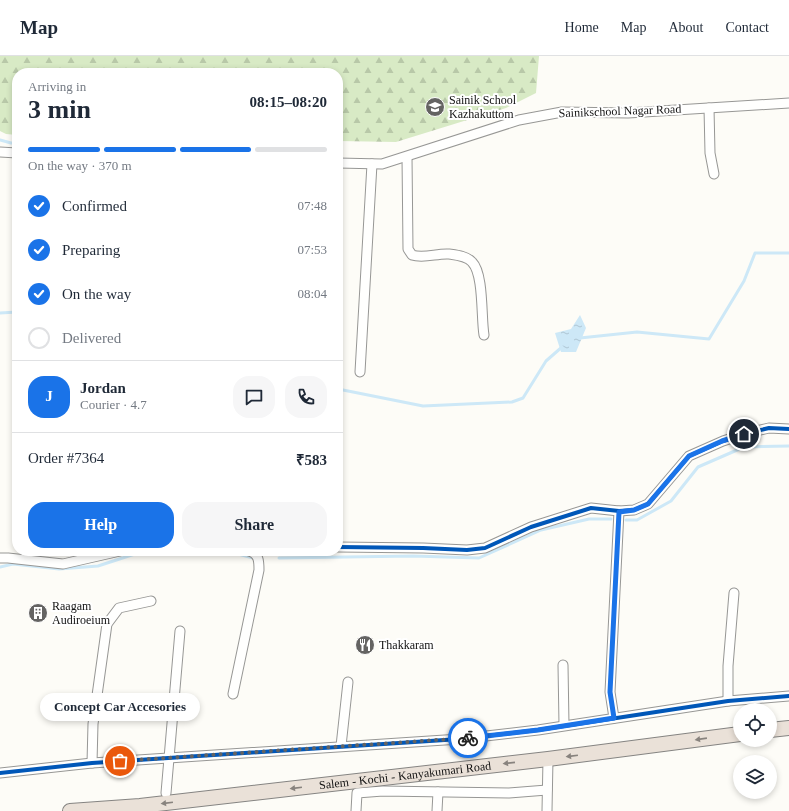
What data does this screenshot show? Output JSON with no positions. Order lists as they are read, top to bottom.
{
  "streets": {
    "highway": ["Salem - Kochi - Kanyakumari Road"],
    "street": ["Sainikschool Nagar Road"]
  },
  "one_way": ["Salem - Kochi - Kanyakumari Road"],
  "places": {
    "school or university": ["Sainik School Kazhakuttom"],
    "building": ["Raagam Audiroeium"],
    "restaurant": ["Thakkaram"],
    "other": ["Concept Car Accesories"]
  },
  "page": {
    "header": "Map",
    "nav": [
      "Home",
      "Map",
      "About",
      "Contact"
    ],
    "heading": ["3 min", "Arriving in", "08:15–08:20"],
    "panel": [
      "Jordan",
      "Courier · 4.7",
      "Order #7364",
      "₹583"
    ],
    "bar": "On the way · 370 m",
    "list": [
      ["Confirmed", "07:48"],
      ["Preparing", "07:53"],
      ["On the way", "08:04"],
      "Delivered"
    ],
    "round": "J",
    "buttons": ["Help", "Share"],
    "bubble": "Concept Car Accesories"
  }
}
